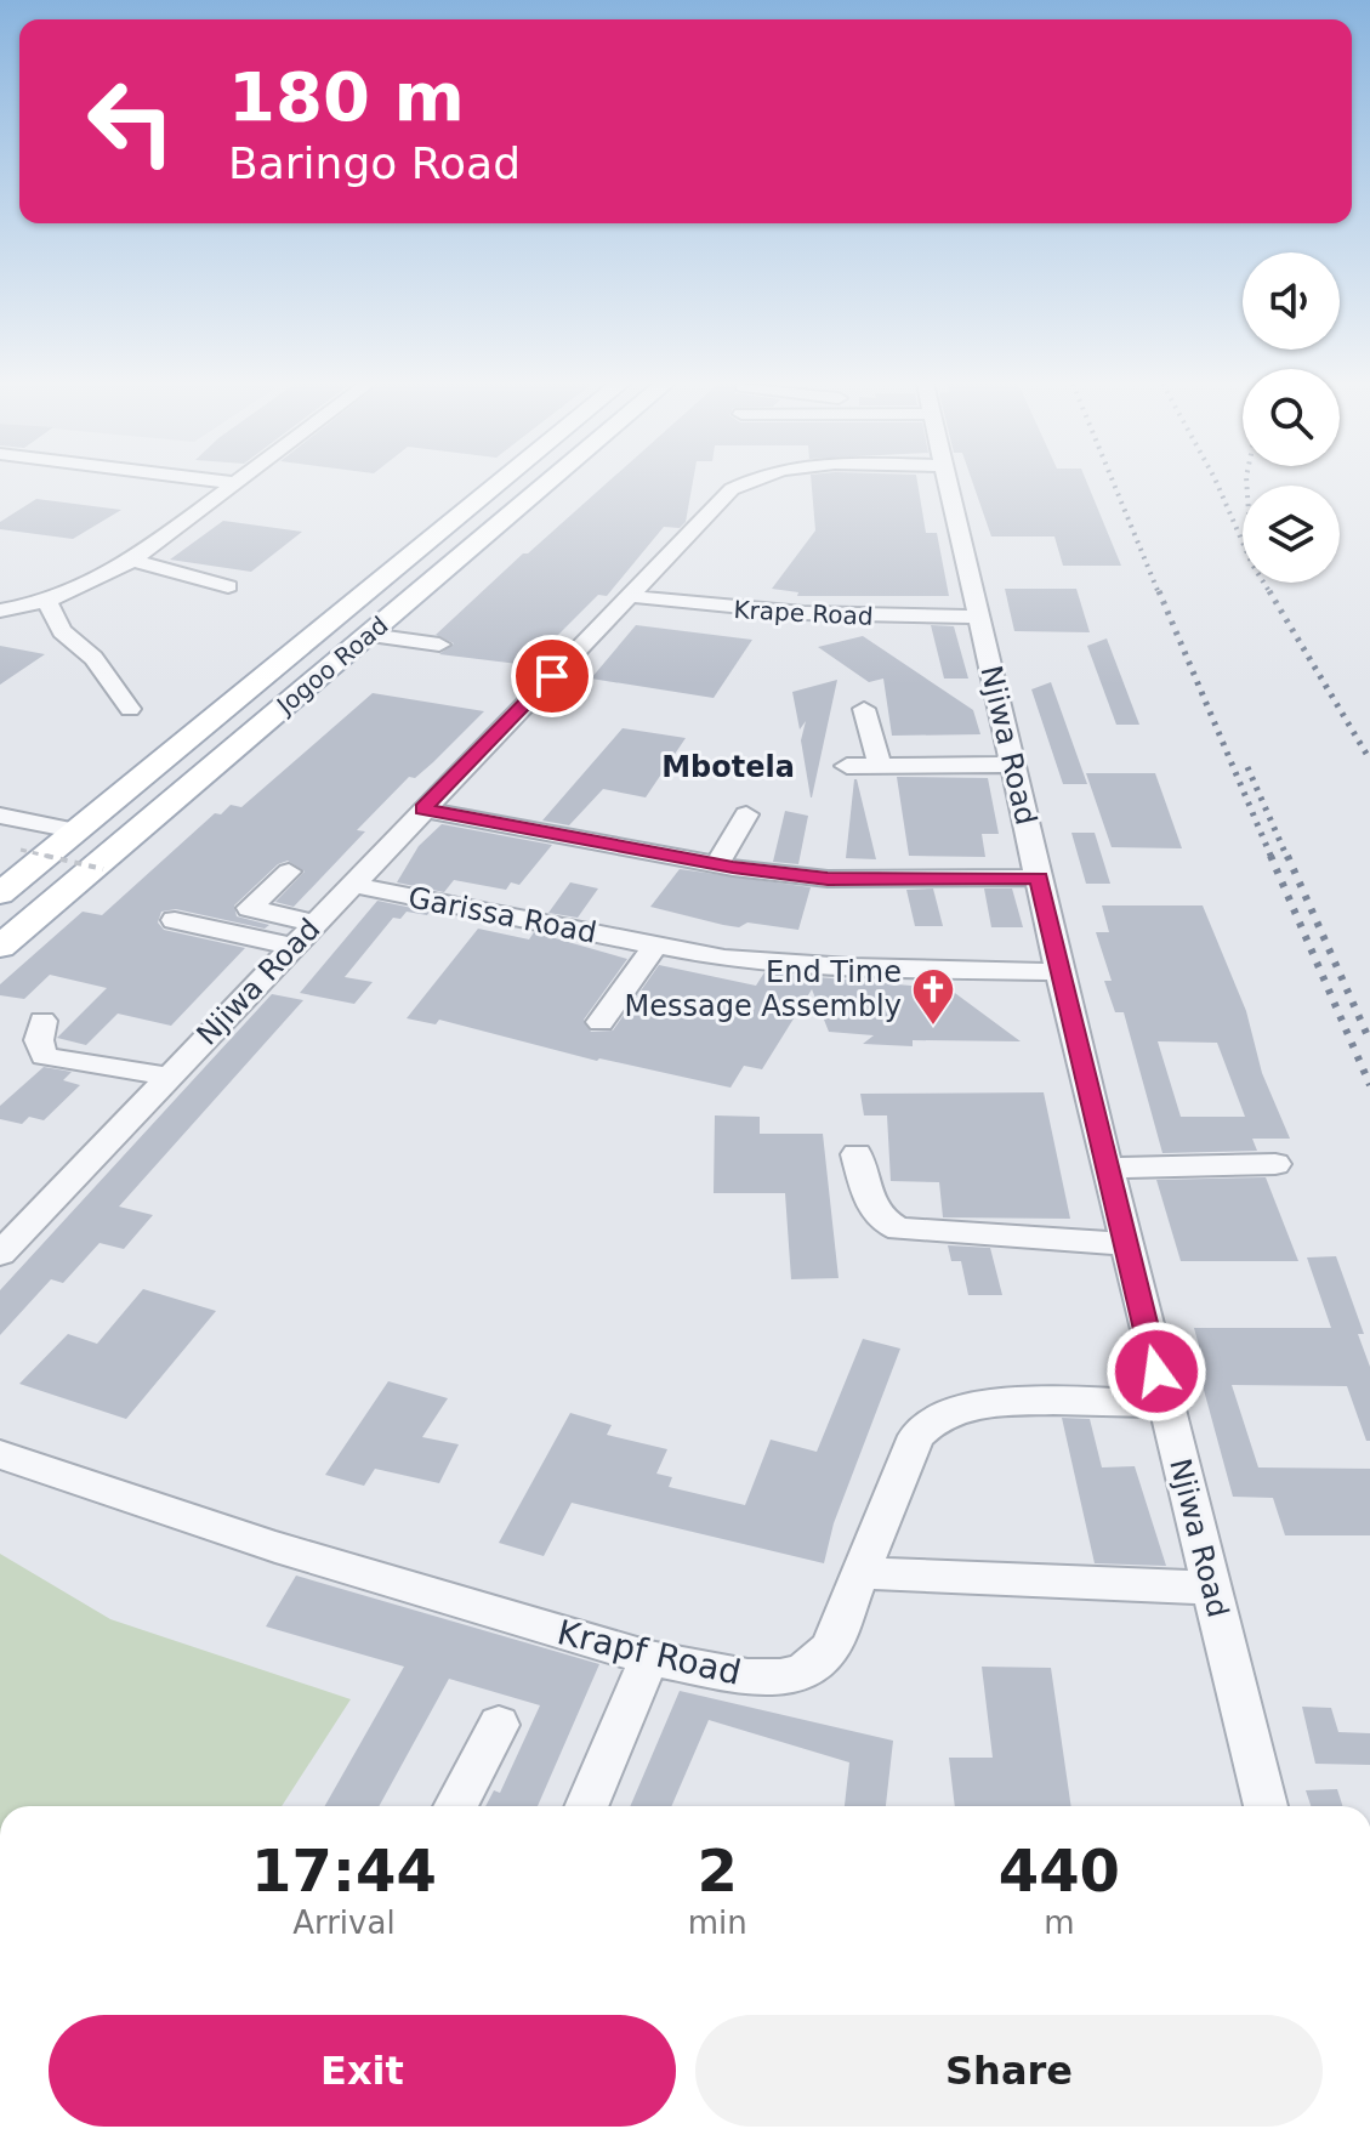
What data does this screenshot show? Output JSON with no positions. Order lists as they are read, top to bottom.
{
  "streets": {
    "main road": ["Jogoo Road"],
    "street": [
      "Krape Road",
      "Njiwa Road",
      "Garissa Road",
      "Krapf Road"
    ]
  },
  "crossings": [
    ["Krape Road", "Njiwa Road"],
    ["Njiwa Road", "Garissa Road"],
    ["Njiwa Road", "Krapf Road"]
  ],
  "districts": ["Mbotela"],
  "places": {
    "church": ["End Time Message Assembly"]
  },
  "page": {
    "turn": ["180 m", "Baringo Road"],
    "eta": [
      "17:44",
      "Arrival",
      "2",
      "min",
      "440",
      "m"
    ],
    "buttons": ["Exit", "Share"]
  }
}
